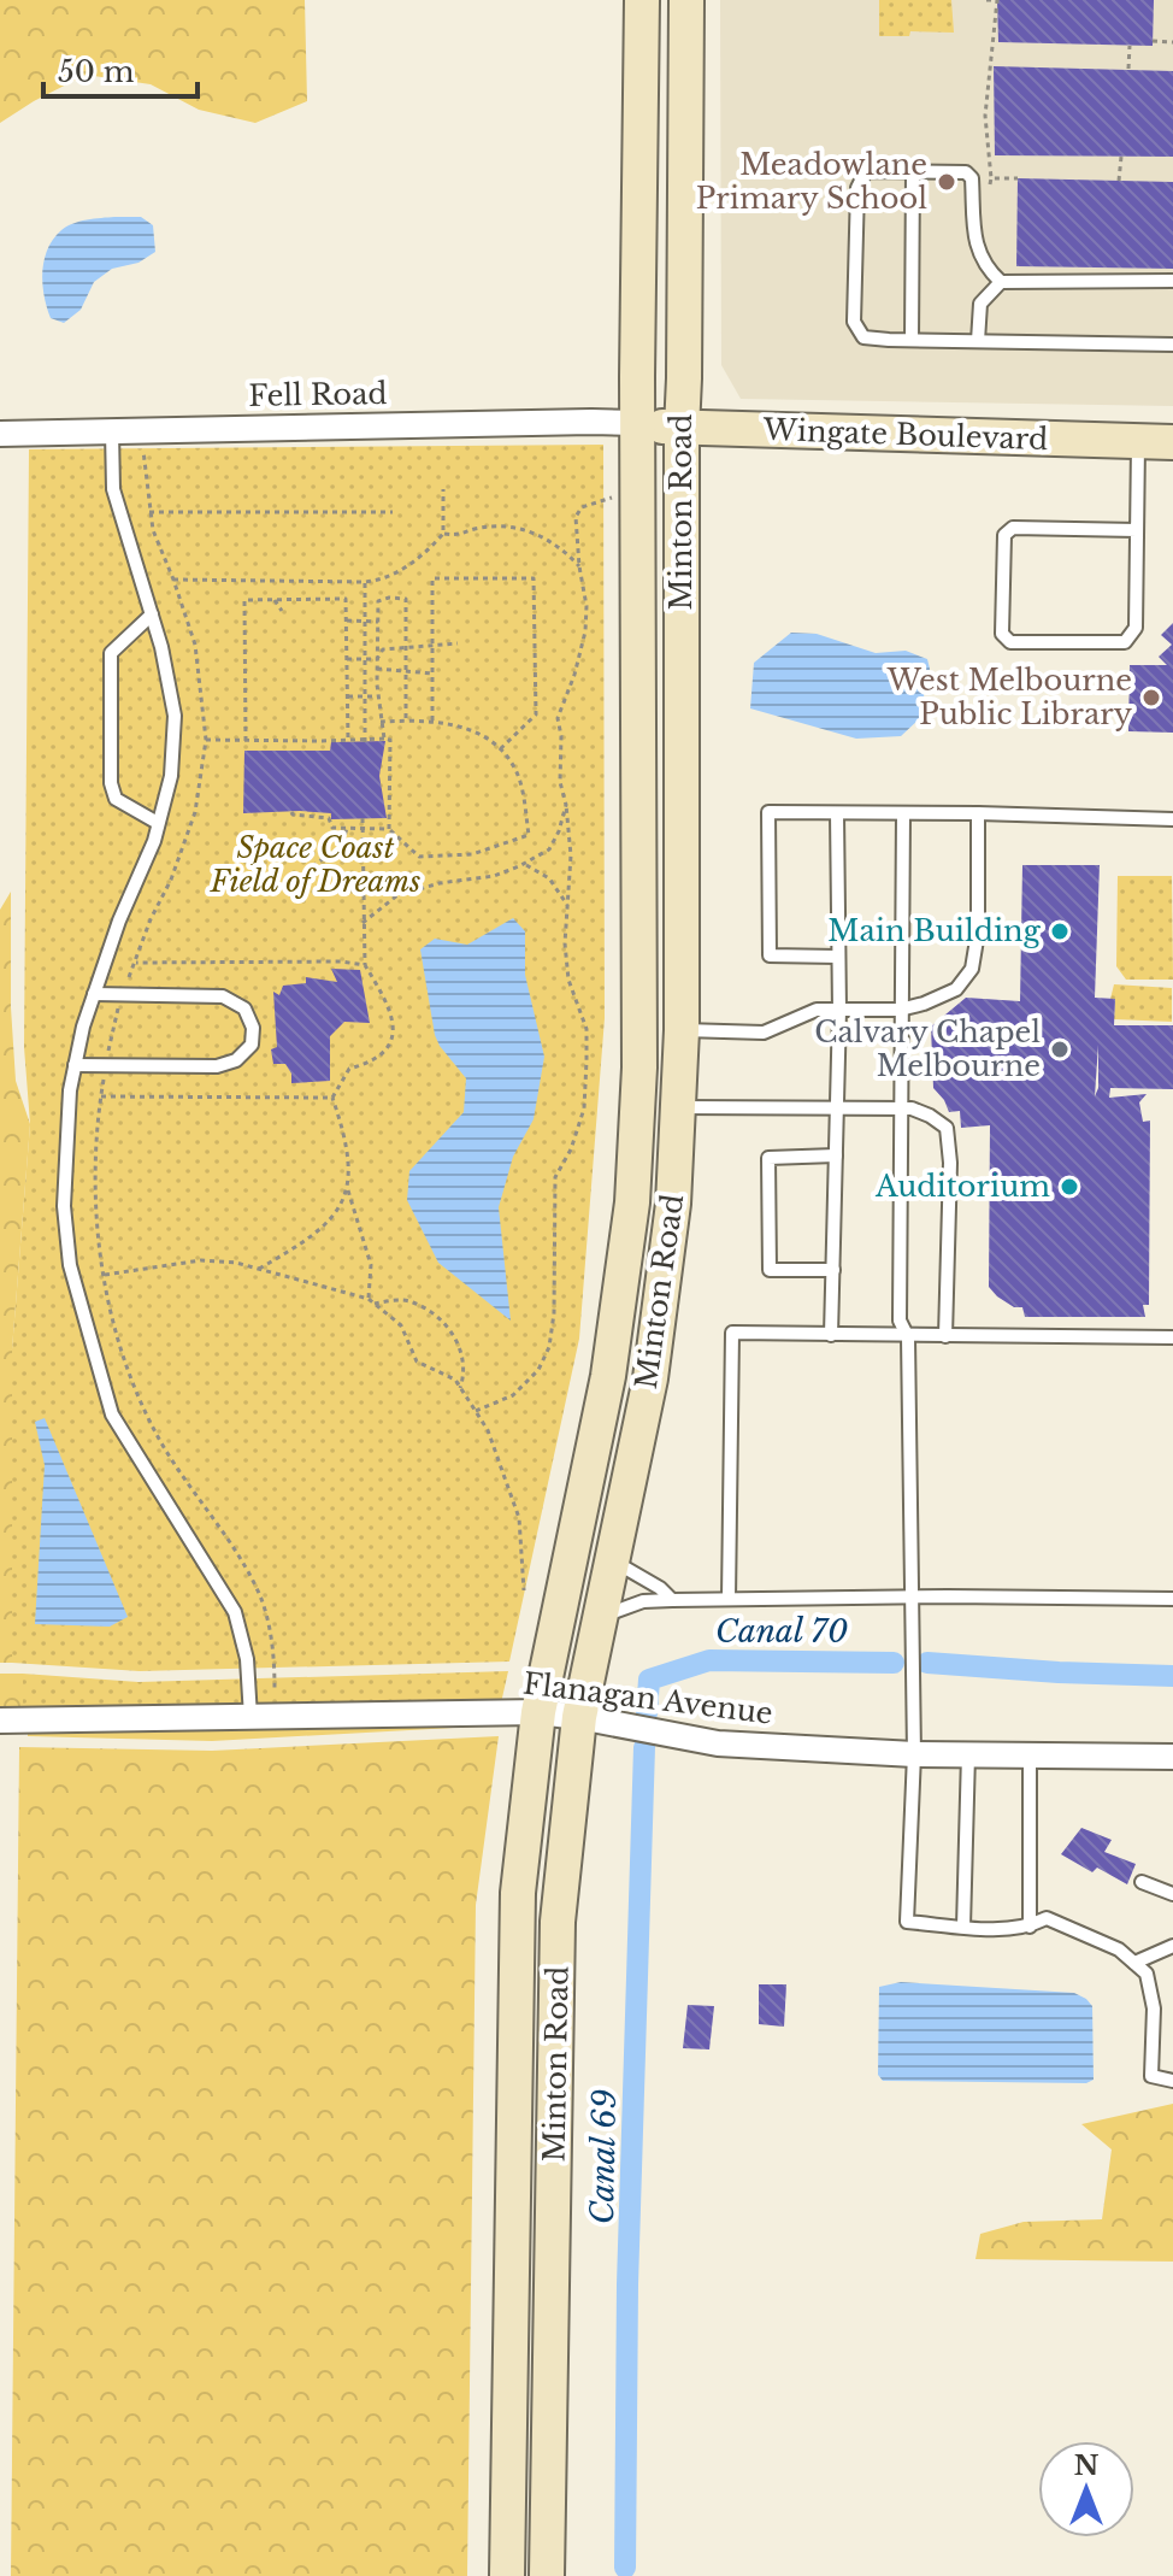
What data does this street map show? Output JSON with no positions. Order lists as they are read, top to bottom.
{
  "streets": {
    "main road": ["Wingate Boulevard", "Minton Road"],
    "street": ["Fell Road", "Flanagan Avenue"]
  },
  "crossings": [
    ["Fell Road", "Wingate Boulevard"],
    ["Fell Road", "Minton Road"],
    ["Wingate Boulevard", "Minton Road"],
    ["Minton Road", "Flanagan Avenue"]
  ],
  "water": ["Canal 70", "Canal 69"],
  "parks": ["Space Coast Field of Dreams"],
  "places": [
    "Meadowlane Primary School",
    "West Melbourne Public Library",
    "Main Building",
    "Calvary Chapel Melbourne",
    "Auditorium"
  ],
  "scale_bar": "50 m",
  "north": "top"
}
